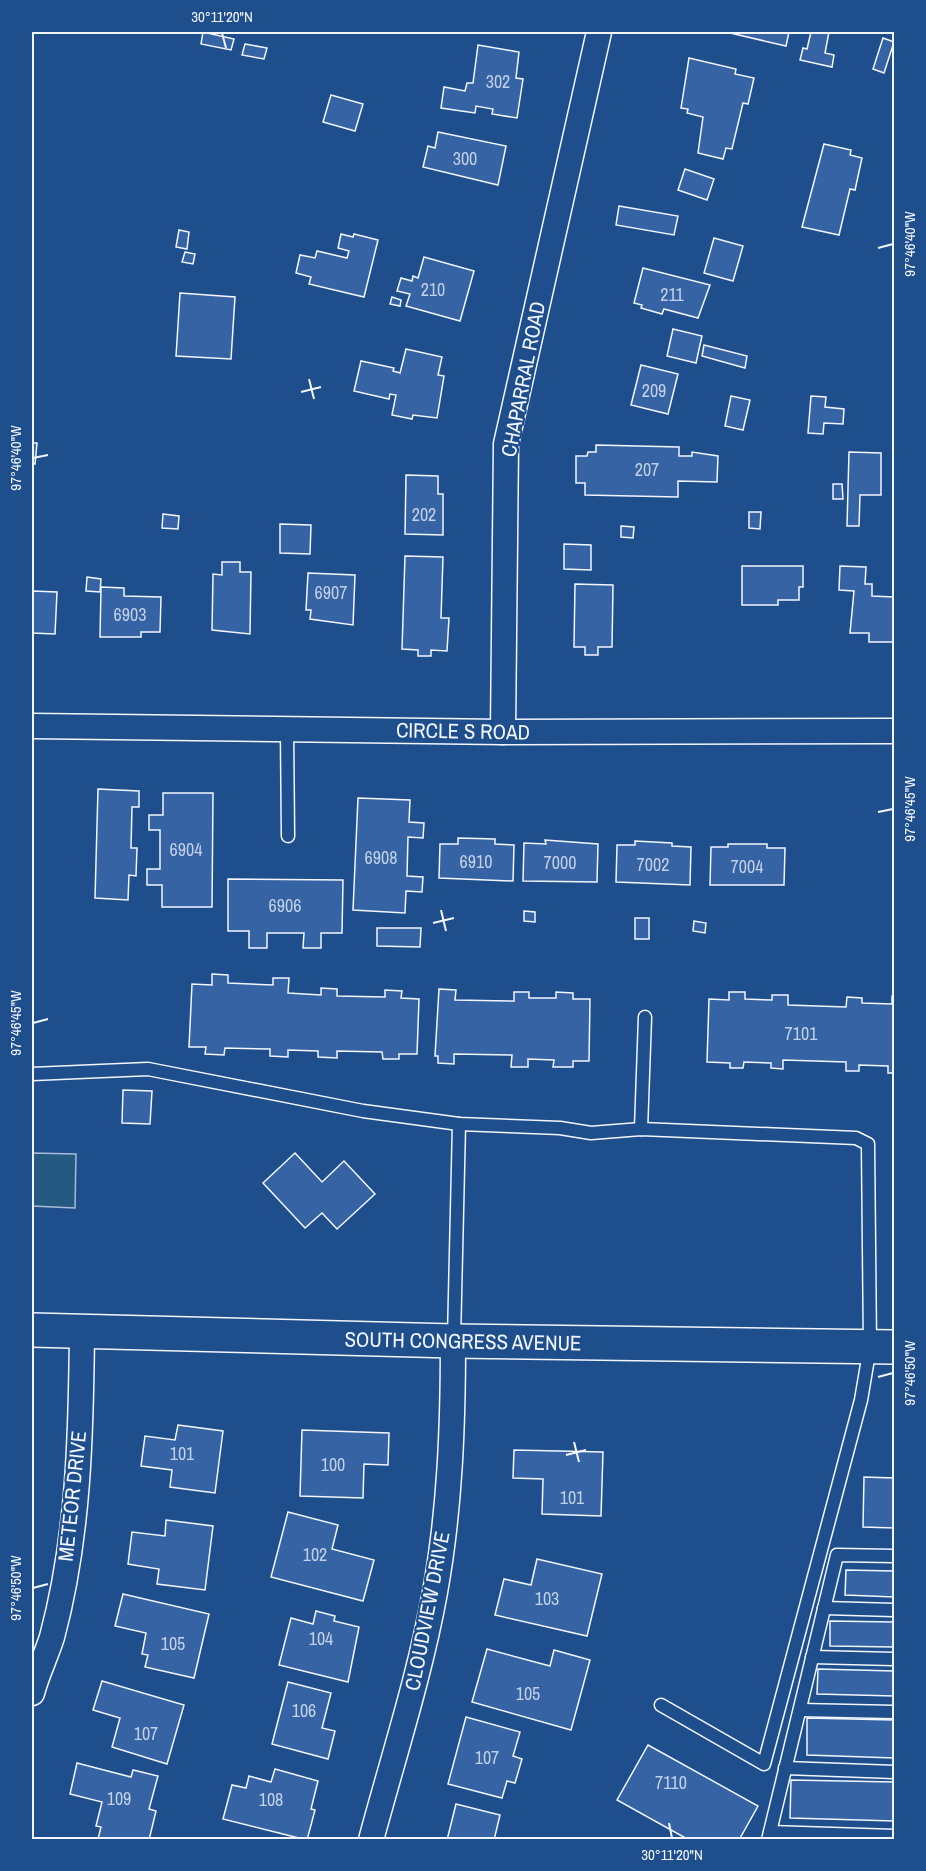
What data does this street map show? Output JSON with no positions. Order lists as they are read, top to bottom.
{
  "streets": {
    "main road": ["SOUTH CONGRESS AVENUE"],
    "street": [
      "CHAPARRAL ROAD",
      "CIRCLE S ROAD",
      "METEOR DRIVE",
      "CLOUDVIEW DRIVE"
    ]
  },
  "crossings": [
    ["CHAPARRAL ROAD", "CIRCLE S ROAD"],
    ["SOUTH CONGRESS AVENUE", "METEOR DRIVE"],
    ["SOUTH CONGRESS AVENUE", "CLOUDVIEW DRIVE"]
  ],
  "house_numbers": [
    "302",
    "300",
    "210",
    "211",
    "209",
    "207",
    "202",
    "6907",
    "6903",
    "6904",
    "6908",
    "6910",
    "7000",
    "7002",
    "7004",
    "6906",
    "7101",
    "101",
    "100",
    "101",
    "102",
    "103",
    "104",
    "105",
    "105",
    "106",
    "107",
    "107",
    "7110",
    "109",
    "108"
  ],
  "coordinates": [
    "30°11'20\"N",
    "97°46'40\"W",
    "97°46'45\"W",
    "97°46'50\"W"
  ]
}
